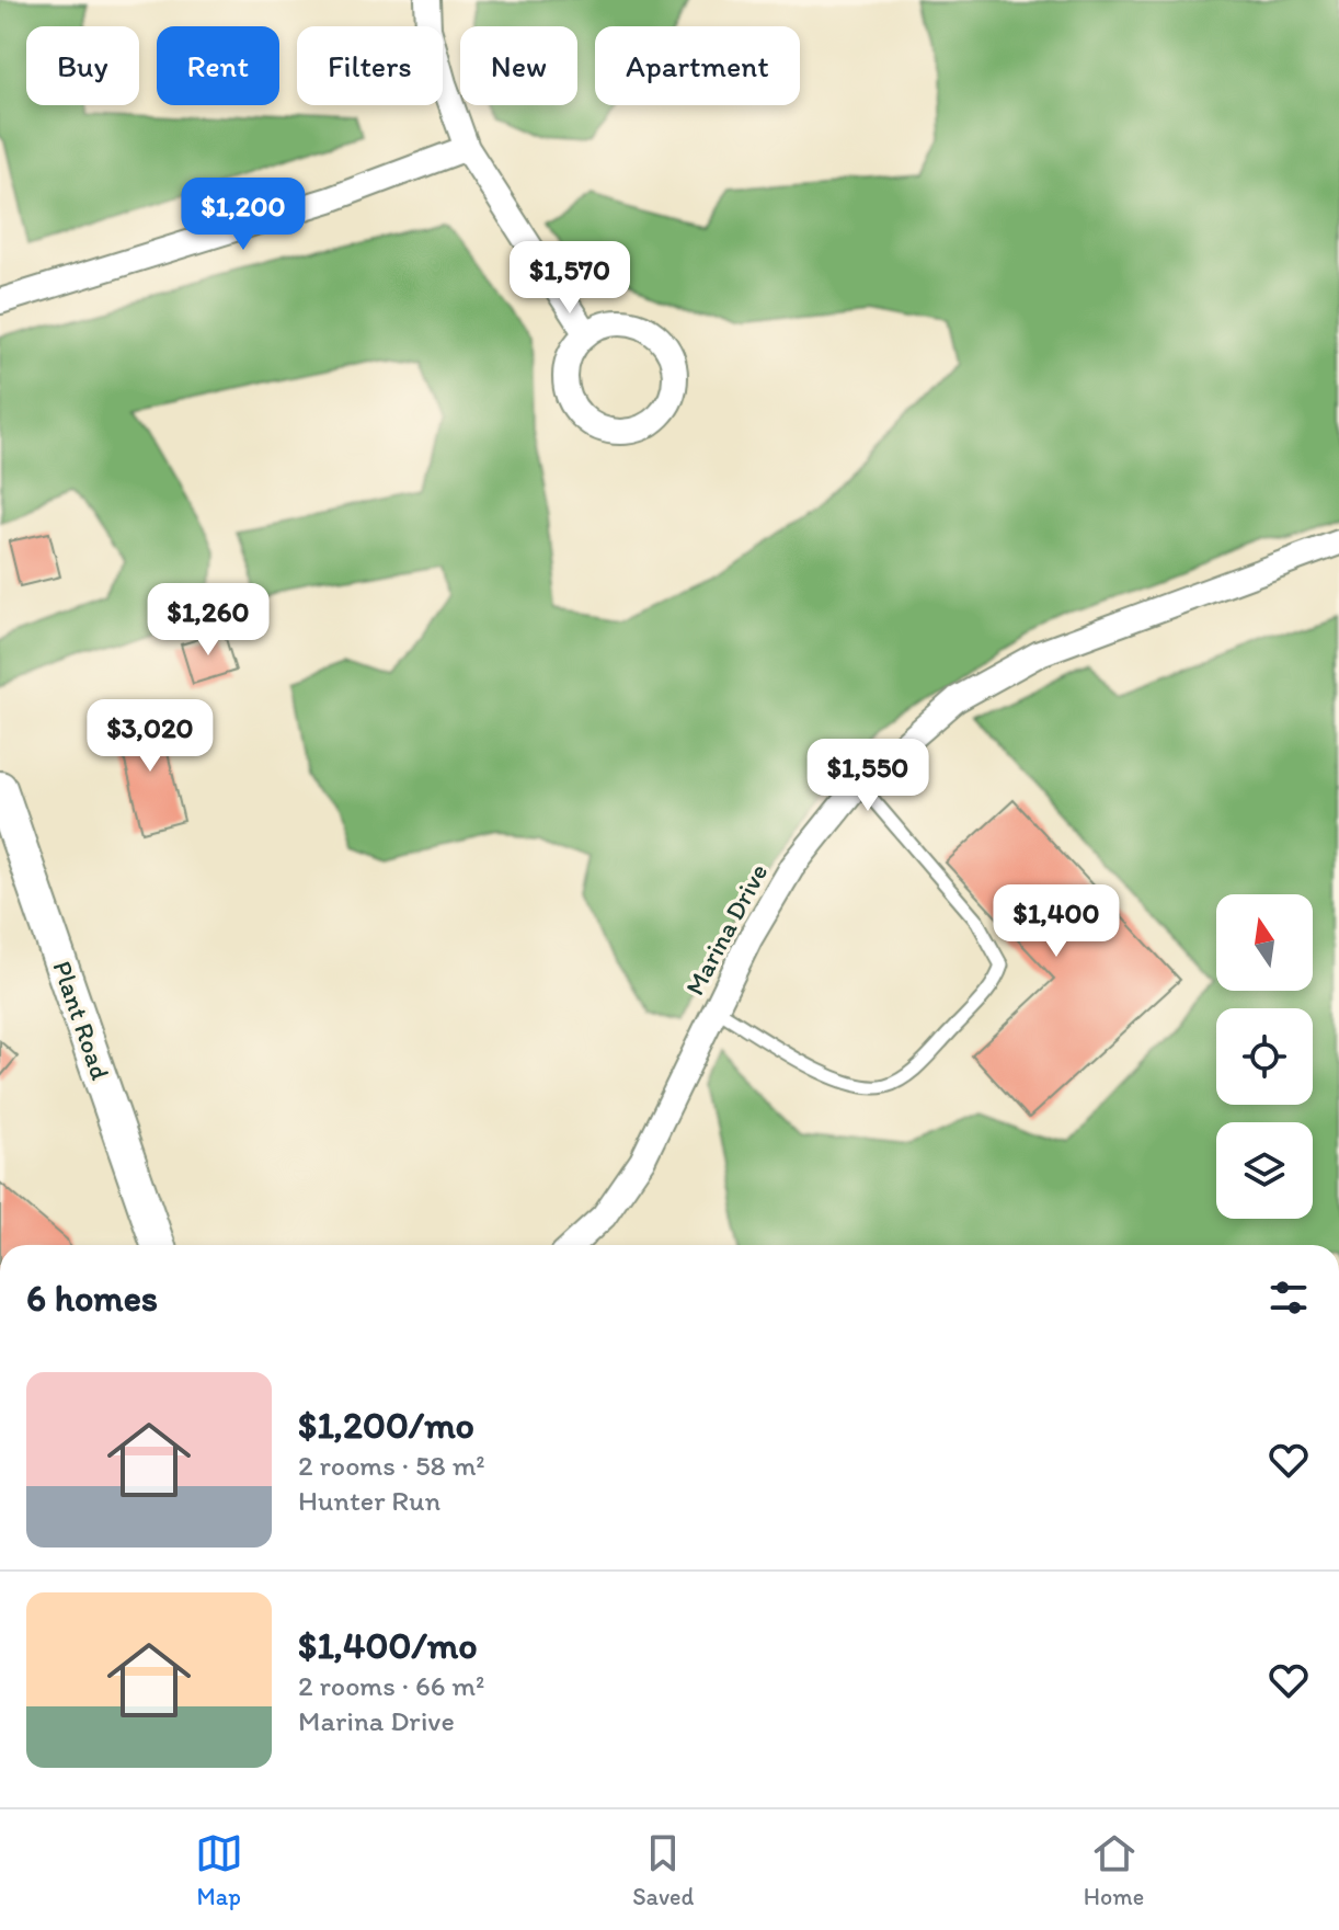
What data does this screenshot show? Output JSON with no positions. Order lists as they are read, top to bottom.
{
  "streets": {
    "street": ["Marina Drive", "Plant Road"]
  },
  "north": "top",
  "page": {
    "chip": [
      "Buy",
      "Rent",
      "Filters",
      "New",
      "Apartment"
    ],
    "price": [
      "$1,200",
      "$1,570",
      "$1,260",
      "$3,020",
      "$1,550",
      "$1,400"
    ],
    "heading": "6 homes",
    "list": [
      {
        "name": "$1,200/mo",
        "note": "2 rooms · 58 m² · Hunter Run"
      },
      {
        "name": "$1,400/mo",
        "note": "2 rooms · 66 m² · Marina Drive"
      }
    ],
    "tabs": ["Map", "Saved", "Home"]
  }
}
